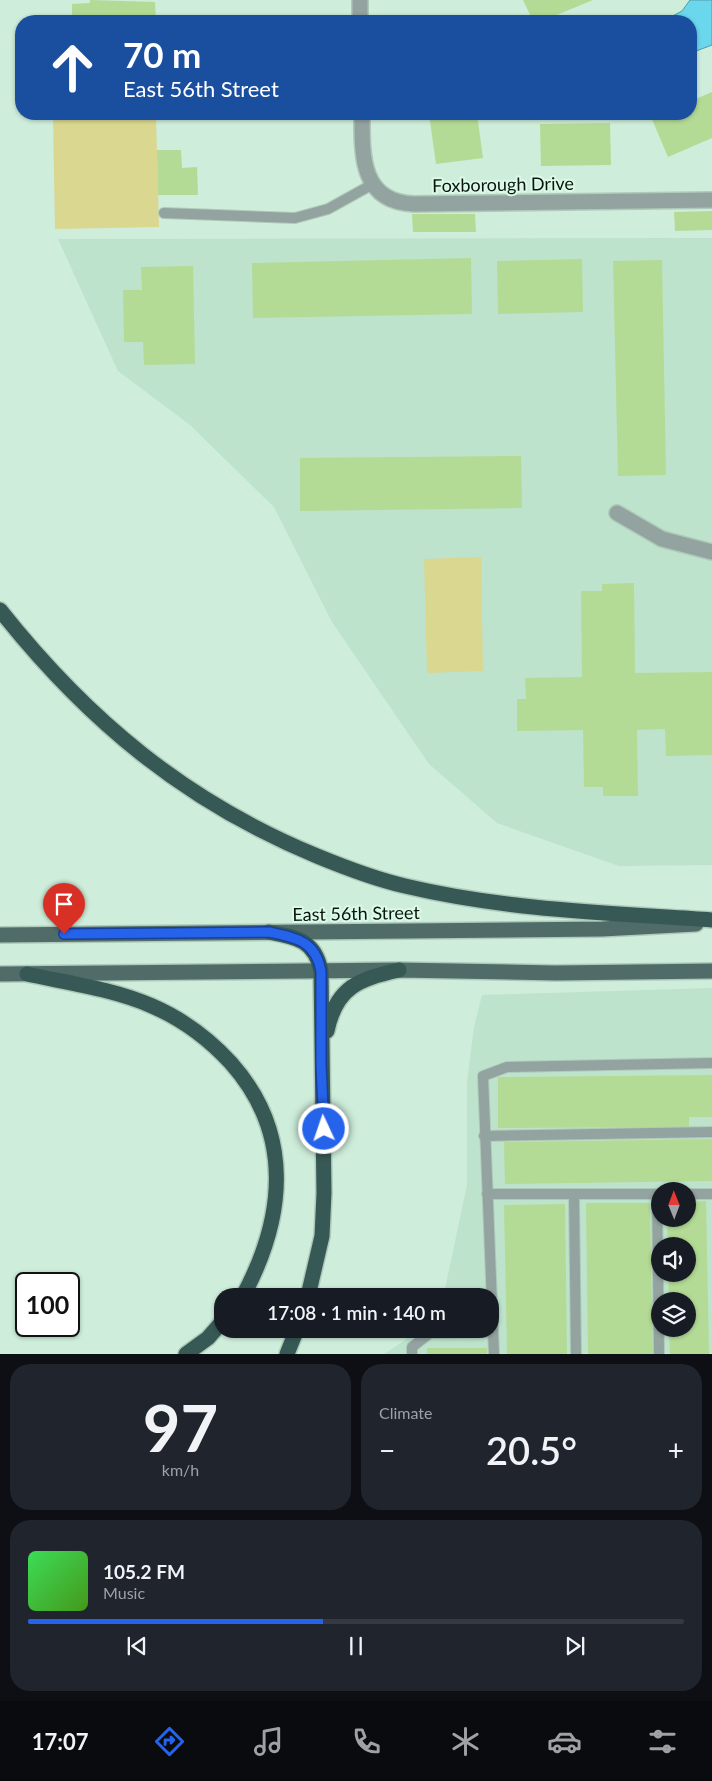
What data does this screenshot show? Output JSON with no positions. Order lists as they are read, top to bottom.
{
  "streets": {
    "main road": ["East 56th Street"],
    "street": ["Foxborough Drive"]
  },
  "north": "top",
  "page": {
    "turn": ["70 m", "East 56th Street"],
    "limit": "100",
    "trip": "17:08 · 1 min · 140 m",
    "tile": [
      ["97", "km/h"],
      "Climate"
    ],
    "heat": ["−", "20.5°", "+"],
    "song": ["105.2 FM", "Music"],
    "tabs": "17:07"
  }
}
